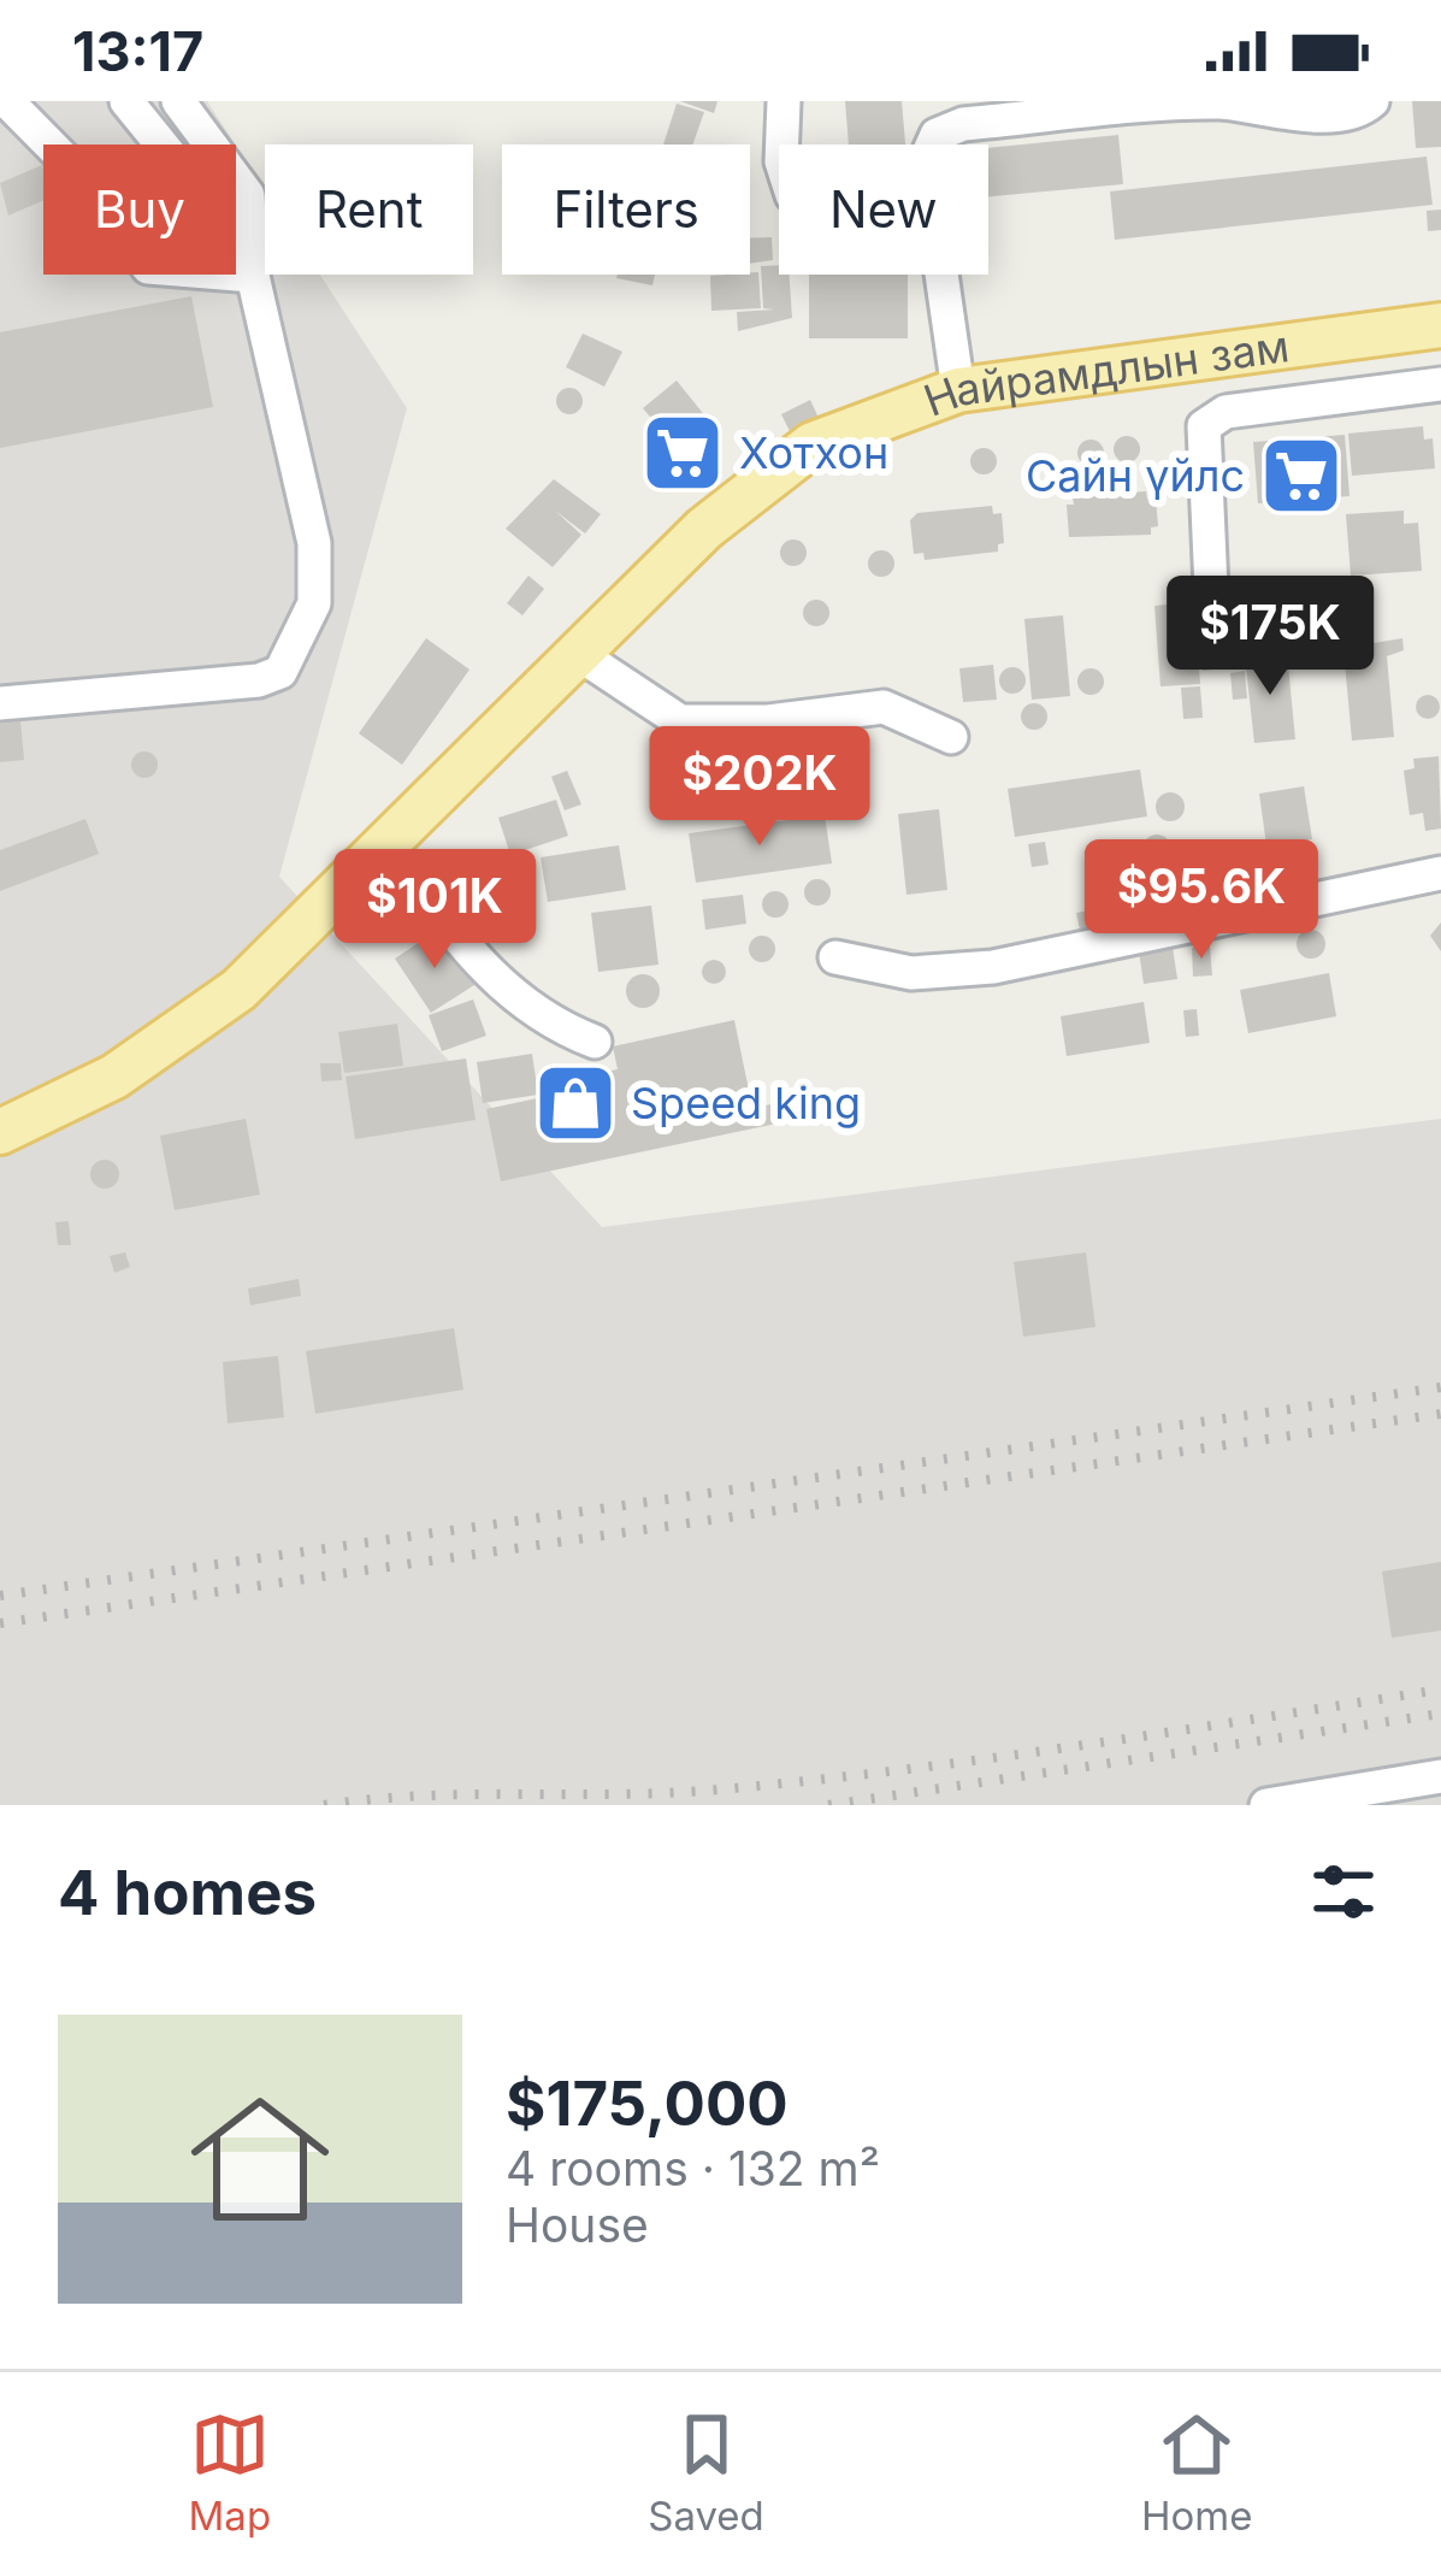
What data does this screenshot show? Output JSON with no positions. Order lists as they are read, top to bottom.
{
  "streets": {
    "main road": ["Найрамдлын зам"]
  },
  "places": {
    "supermarket": ["Хотхон", "Сайн үйлс"],
    "shop": ["Speed king"]
  },
  "page": {
    "status": "13:17",
    "chip": [
      "Buy",
      "Rent",
      "Filters",
      "New"
    ],
    "price": [
      "$175K",
      "$202K",
      "$95.6K",
      "$101K"
    ],
    "heading": "4 homes",
    "list": [
      {
        "name": "$175,000",
        "note": "4 rooms · 132 m² · House"
      }
    ],
    "tabs": ["Map", "Saved", "Home"]
  }
}
